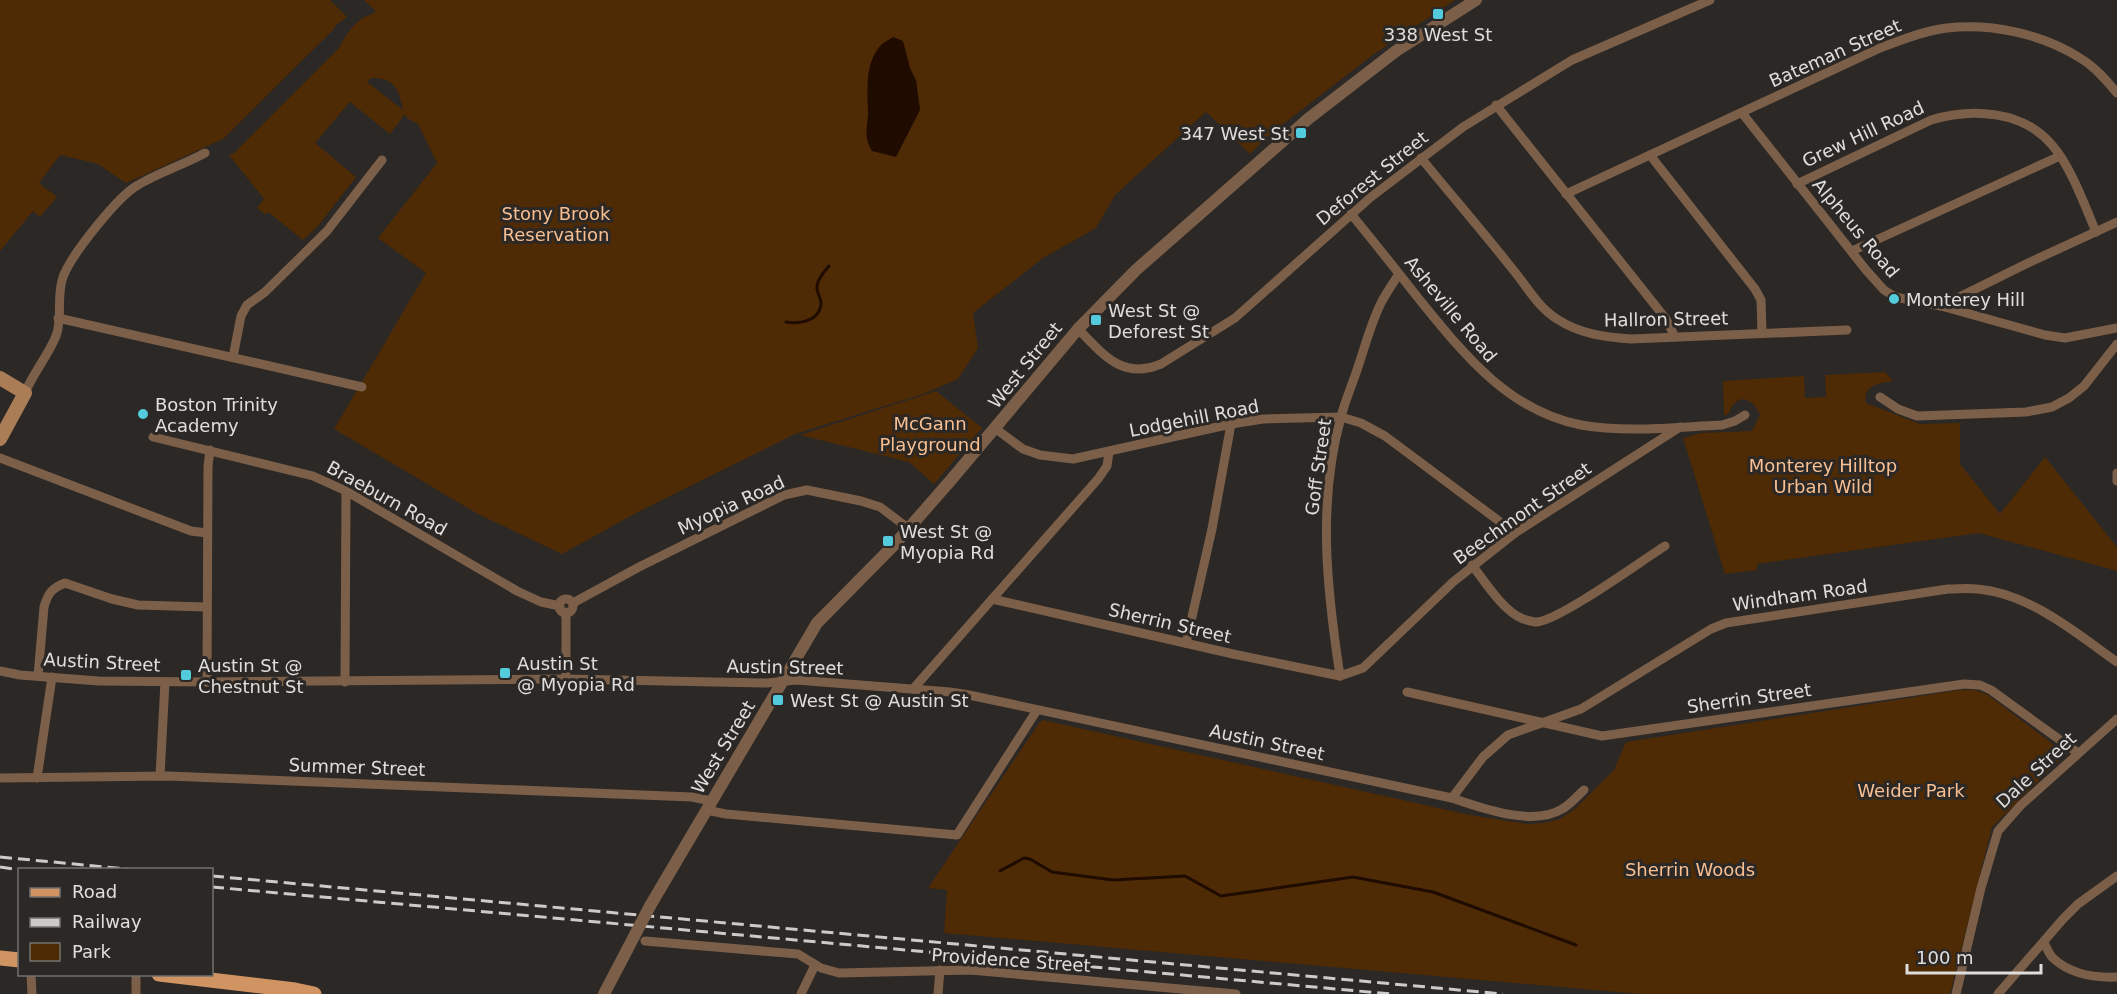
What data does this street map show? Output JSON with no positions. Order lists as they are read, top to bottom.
{
  "streets": {
    "street": [
      "Bateman Street",
      "Grew Hill Road",
      "Deforest Street",
      "Alpheus Road",
      "Asheville Road",
      "Hallron Street",
      "West Street",
      "Lodgehill Road",
      "Goff Street",
      "Braeburn Road",
      "Myopia Road",
      "Beechmont Street",
      "Windham Road",
      "Sherrin Street",
      "Austin Street",
      "Summer Street",
      "Dale Street",
      "Providence Street"
    ]
  },
  "crossings": [
    ["Bateman Street", "Alpheus Road"],
    ["Grew Hill Road", "Alpheus Road"],
    ["Deforest Street", "Asheville Road"],
    ["Deforest Street", "Hallron Street"],
    ["Deforest Street", "West Street"],
    ["Asheville Road", "Goff Street"],
    ["Asheville Road", "Beechmont Street"],
    ["West Street", "Lodgehill Road"],
    ["West Street", "Myopia Road"],
    ["West Street", "Austin Street"],
    ["West Street", "Summer Street"],
    ["Lodgehill Road", "Goff Street"],
    ["Lodgehill Road", "Beechmont Street"],
    ["Goff Street", "Beechmont Street"],
    ["Goff Street", "Sherrin Street"],
    ["Braeburn Road", "Myopia Road"],
    ["Beechmont Street", "Sherrin Street"],
    ["Windham Road", "Sherrin Street"],
    ["Windham Road", "Austin Street"],
    ["Sherrin Street", "Dale Street"],
    ["Austin Street", "Summer Street"]
  ],
  "parks": [
    "Stony Brook Reservation",
    "McGann Playground",
    "Monterey Hilltop Urban Wild",
    "Weider Park",
    "Sherrin Woods"
  ],
  "places": {
    "transit": [
      "338 West St",
      "347 West St",
      "West St @ Deforest St",
      "West St @ Myopia Rd",
      "Austin St @ Myopia Rd",
      "Austin St @ Chestnut St",
      "West St @ Austin St"
    ],
    "other": ["Monterey Hill", "Boston Trinity Academy"]
  },
  "legend": ["Road", "Railway", "Park"],
  "scale_bar": "100 m"
}
